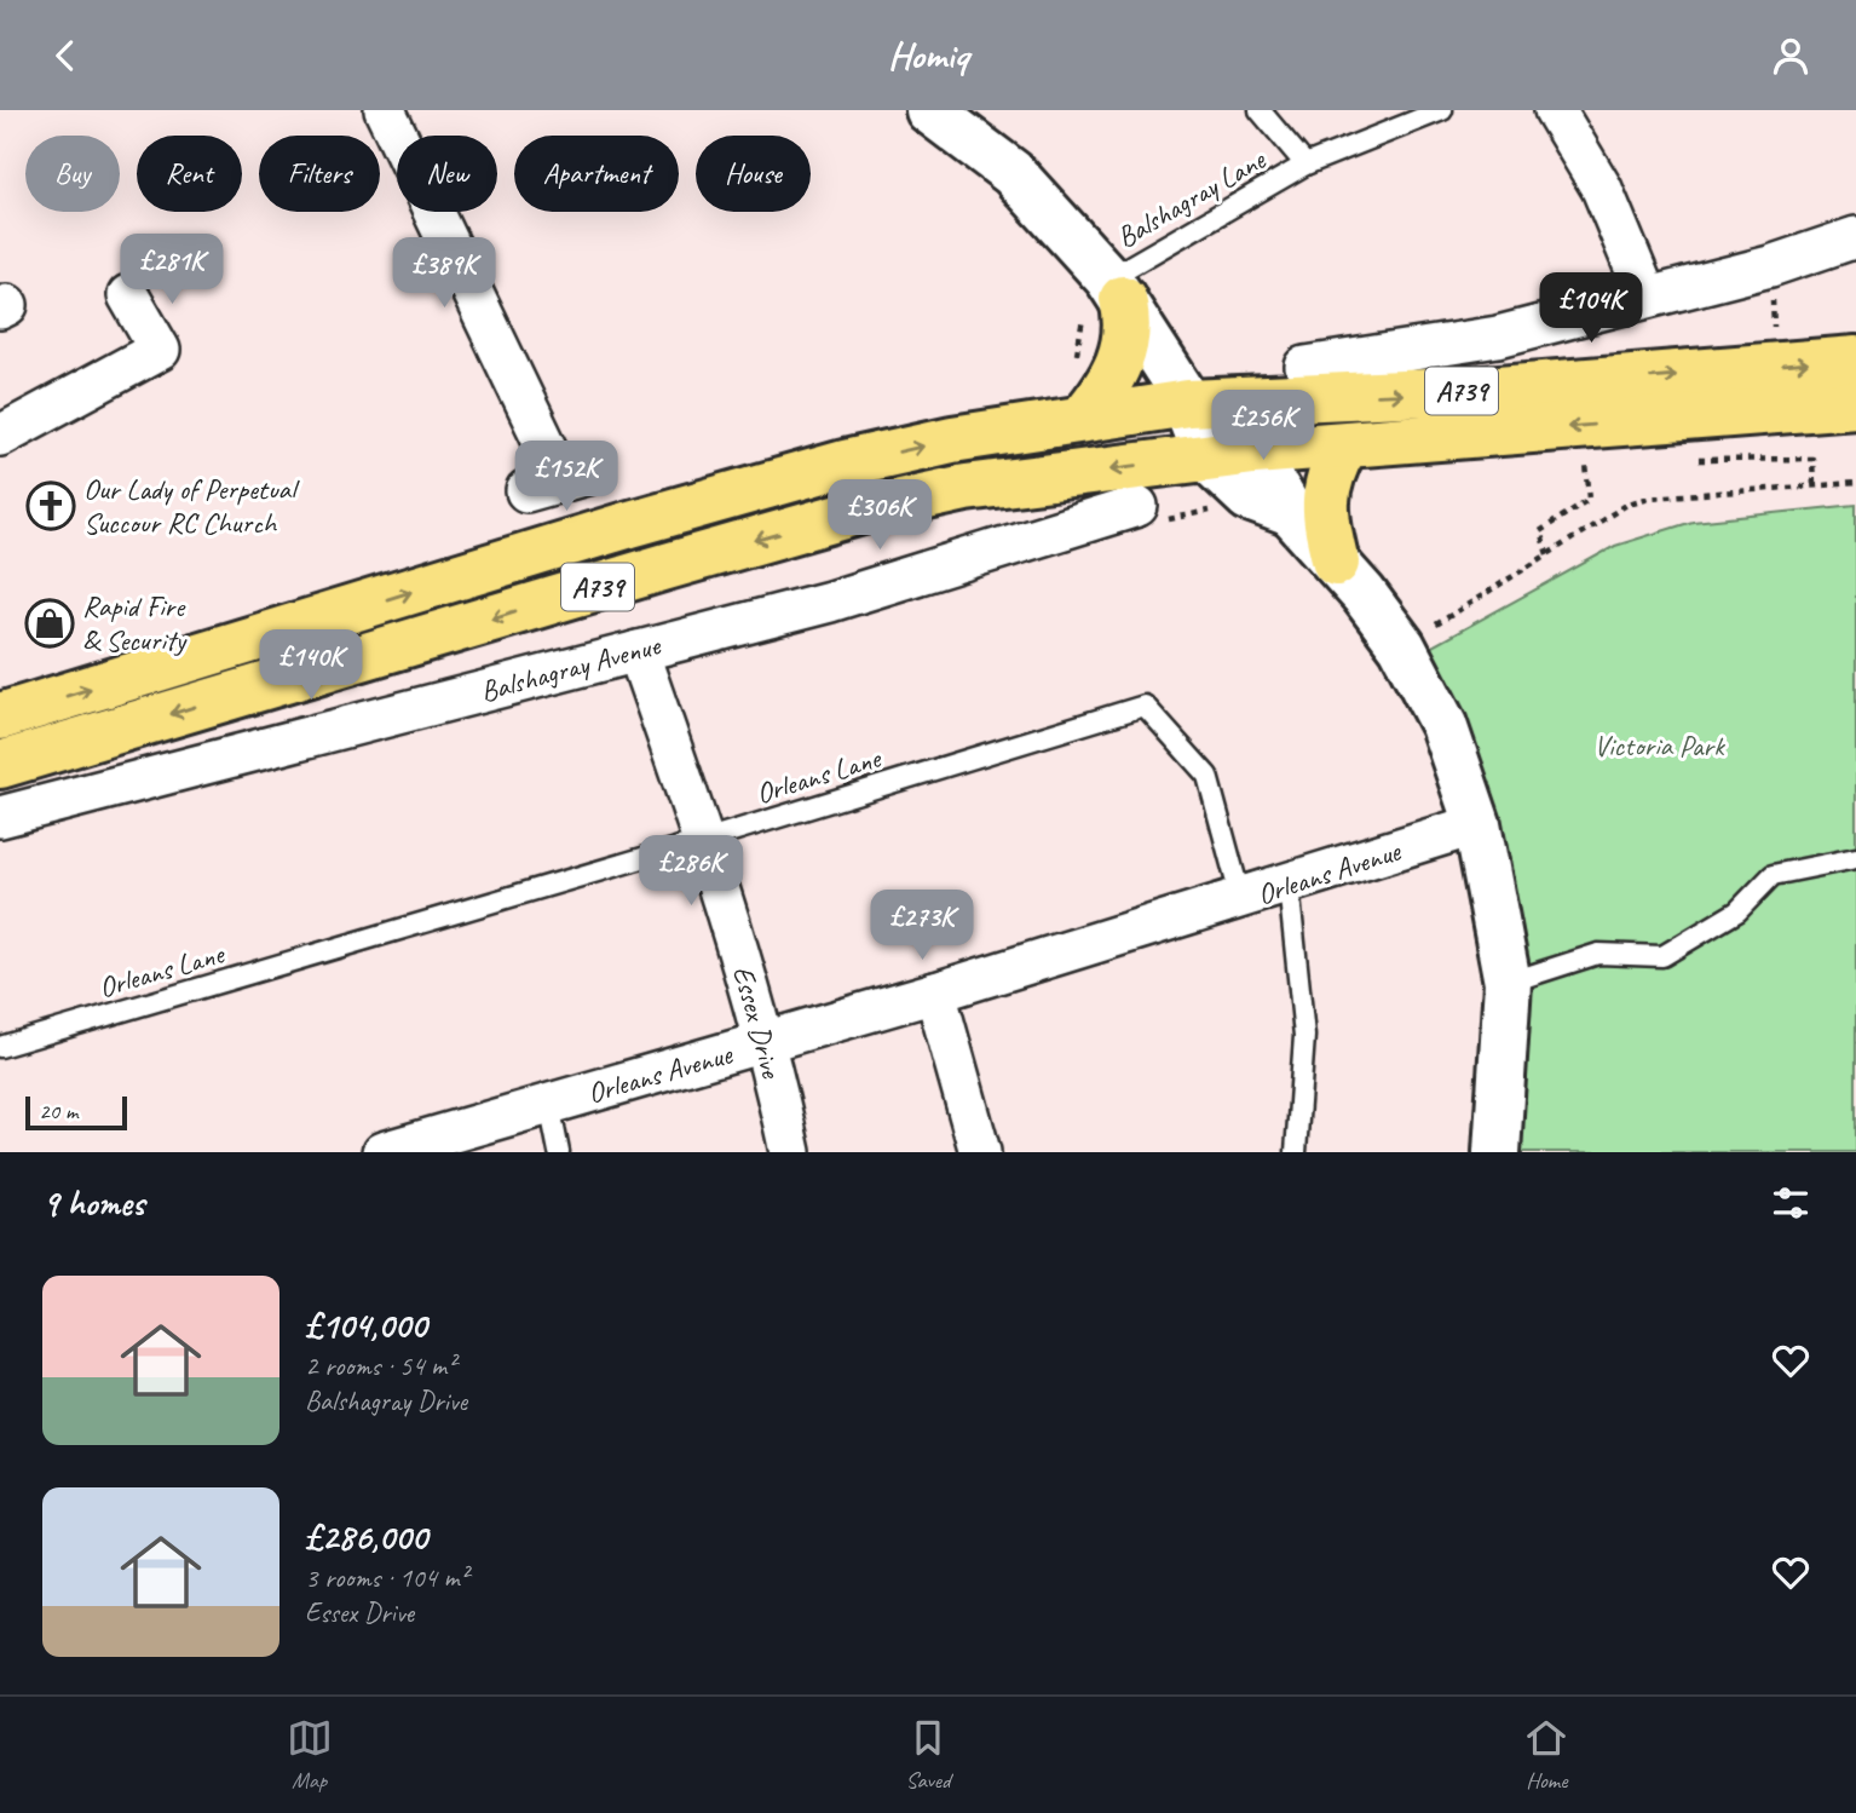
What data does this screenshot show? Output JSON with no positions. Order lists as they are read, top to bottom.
{
  "streets": {
    "main road": ["A739"],
    "street": ["Balshagray Avenue", "Orleans Avenue", "Essex Drive"],
    "lane": ["Balshagray Lane", "Orleans Lane"]
  },
  "crossings": [
    ["Balshagray Avenue", "Essex Drive"],
    ["Orleans Lane", "Orleans Avenue"],
    ["Orleans Lane", "Essex Drive"],
    ["Orleans Avenue", "Essex Drive"]
  ],
  "parks": ["Victoria Park"],
  "places": {
    "church": ["Our Lady of Perpetual Succour RC Church"],
    "shop": ["Rapid Fire & Security"]
  },
  "scale_bar": "20 m",
  "page": {
    "header": "Homiq",
    "chip": [
      "Buy",
      "Rent",
      "Filters",
      "New",
      "Apartment",
      "House"
    ],
    "price": [
      "£281K",
      "£389K",
      "£104K",
      "£256K",
      "£152K",
      "£306K",
      "£140K",
      "£286K",
      "£273K"
    ],
    "scale": "20 m",
    "heading": "9 homes",
    "list": [
      {
        "name": "£104,000",
        "note": "2 rooms · 54 m² · Balshagray Drive"
      },
      {
        "name": "£286,000",
        "note": "3 rooms · 104 m² · Essex Drive"
      }
    ],
    "tabs": ["Map", "Saved", "Home"]
  }
}
